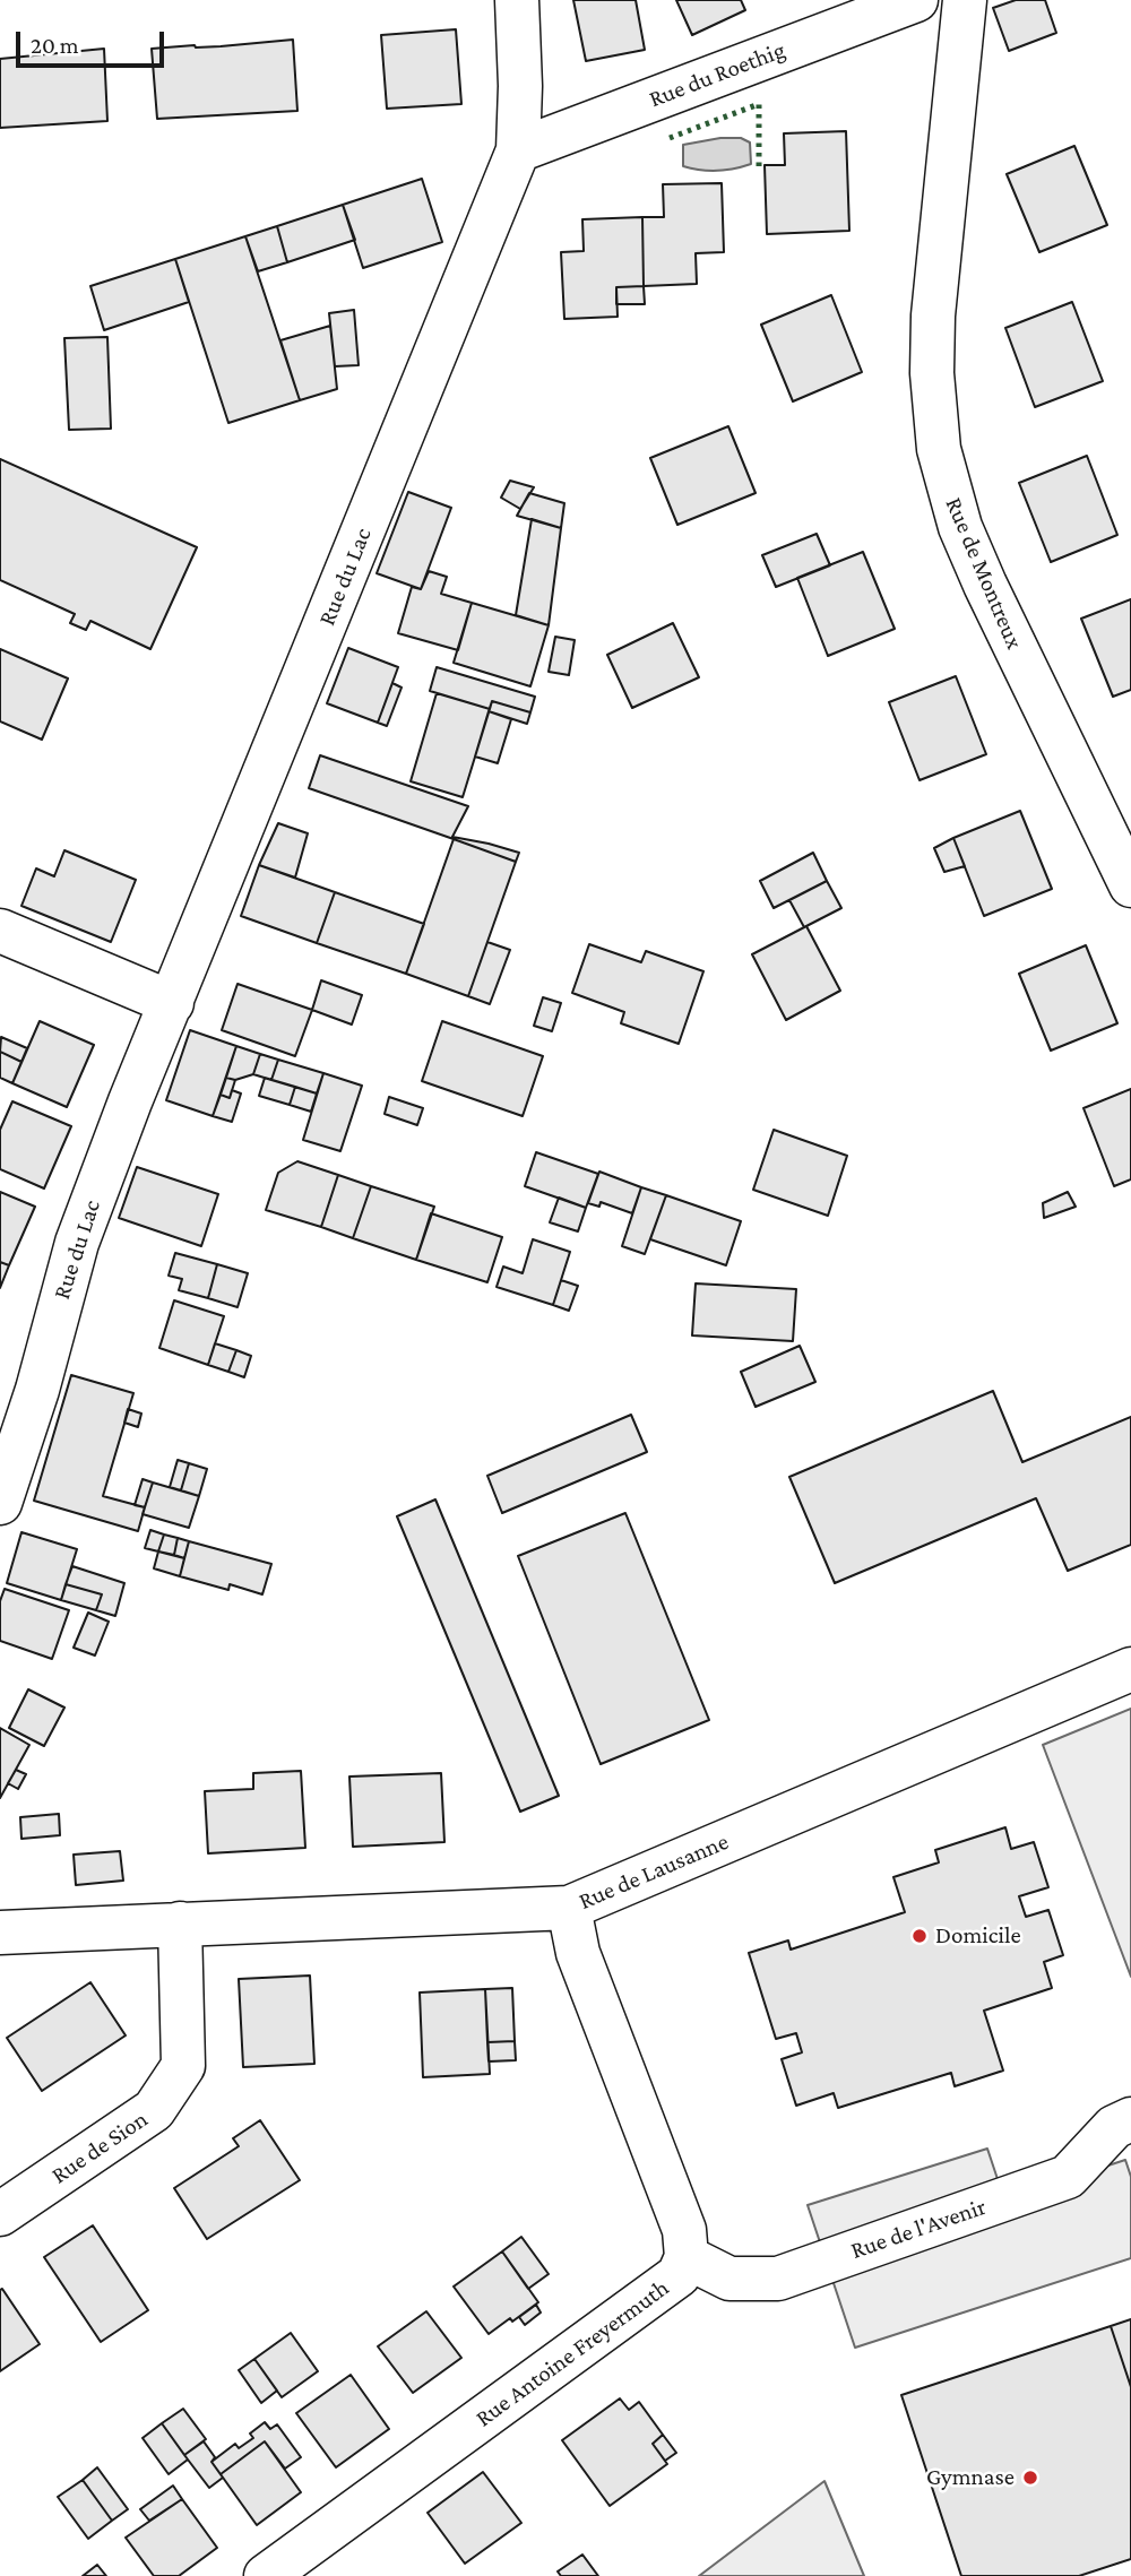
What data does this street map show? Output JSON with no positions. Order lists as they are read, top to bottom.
{
  "streets": {
    "street": [
      "Rue du Roethig",
      "Rue de Montreux",
      "Rue du Lac",
      "Rue de Lausanne",
      "Rue de Sion",
      "Rue de l'Avenir",
      "Rue Antoine Freyermuth"
    ]
  },
  "crossings": [
    ["Rue du Roethig", "Rue du Lac"],
    ["Rue de Lausanne", "Rue de Sion"],
    ["Rue de Lausanne", "Rue Antoine Freyermuth"],
    ["Rue de l'Avenir", "Rue Antoine Freyermuth"]
  ],
  "places": ["Domicile", "Gymnase"],
  "scale_bar": "20 m"
}
